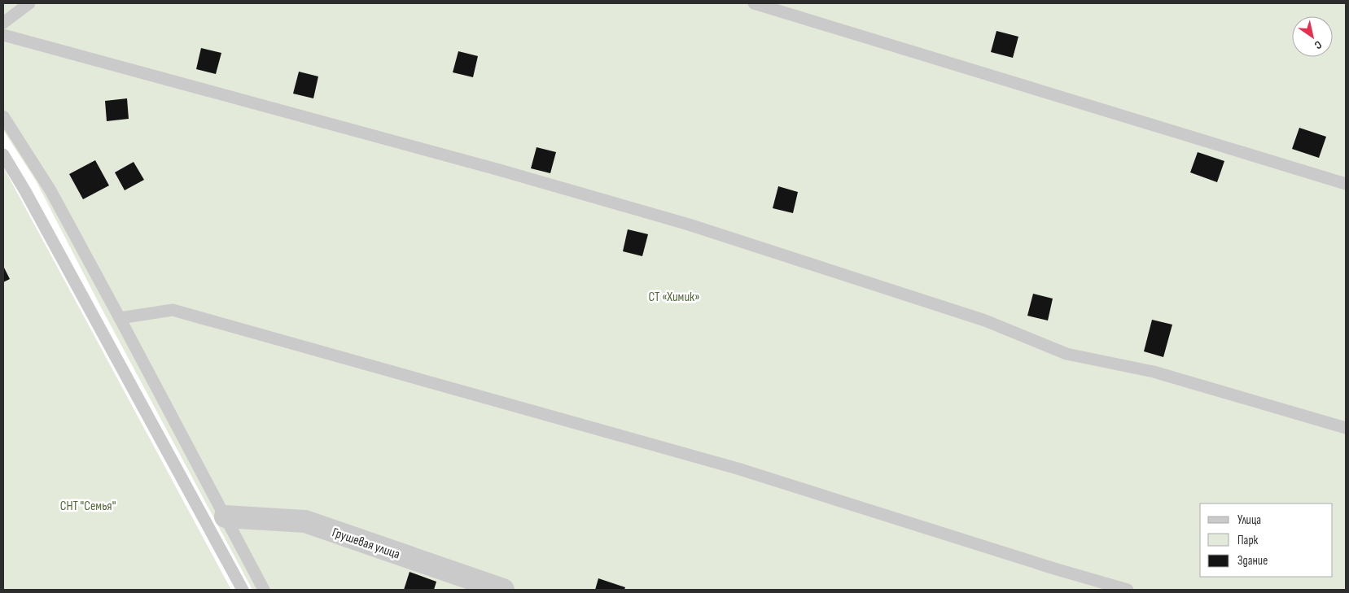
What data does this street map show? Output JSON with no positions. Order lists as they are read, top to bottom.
{
  "streets": {
    "street": ["Грушевая улица"]
  },
  "parks": ["СТ «Химик»", "СНТ \"Семья\""],
  "legend": ["Улица", "Парк", "Здание"],
  "north": "bottom right"
}
